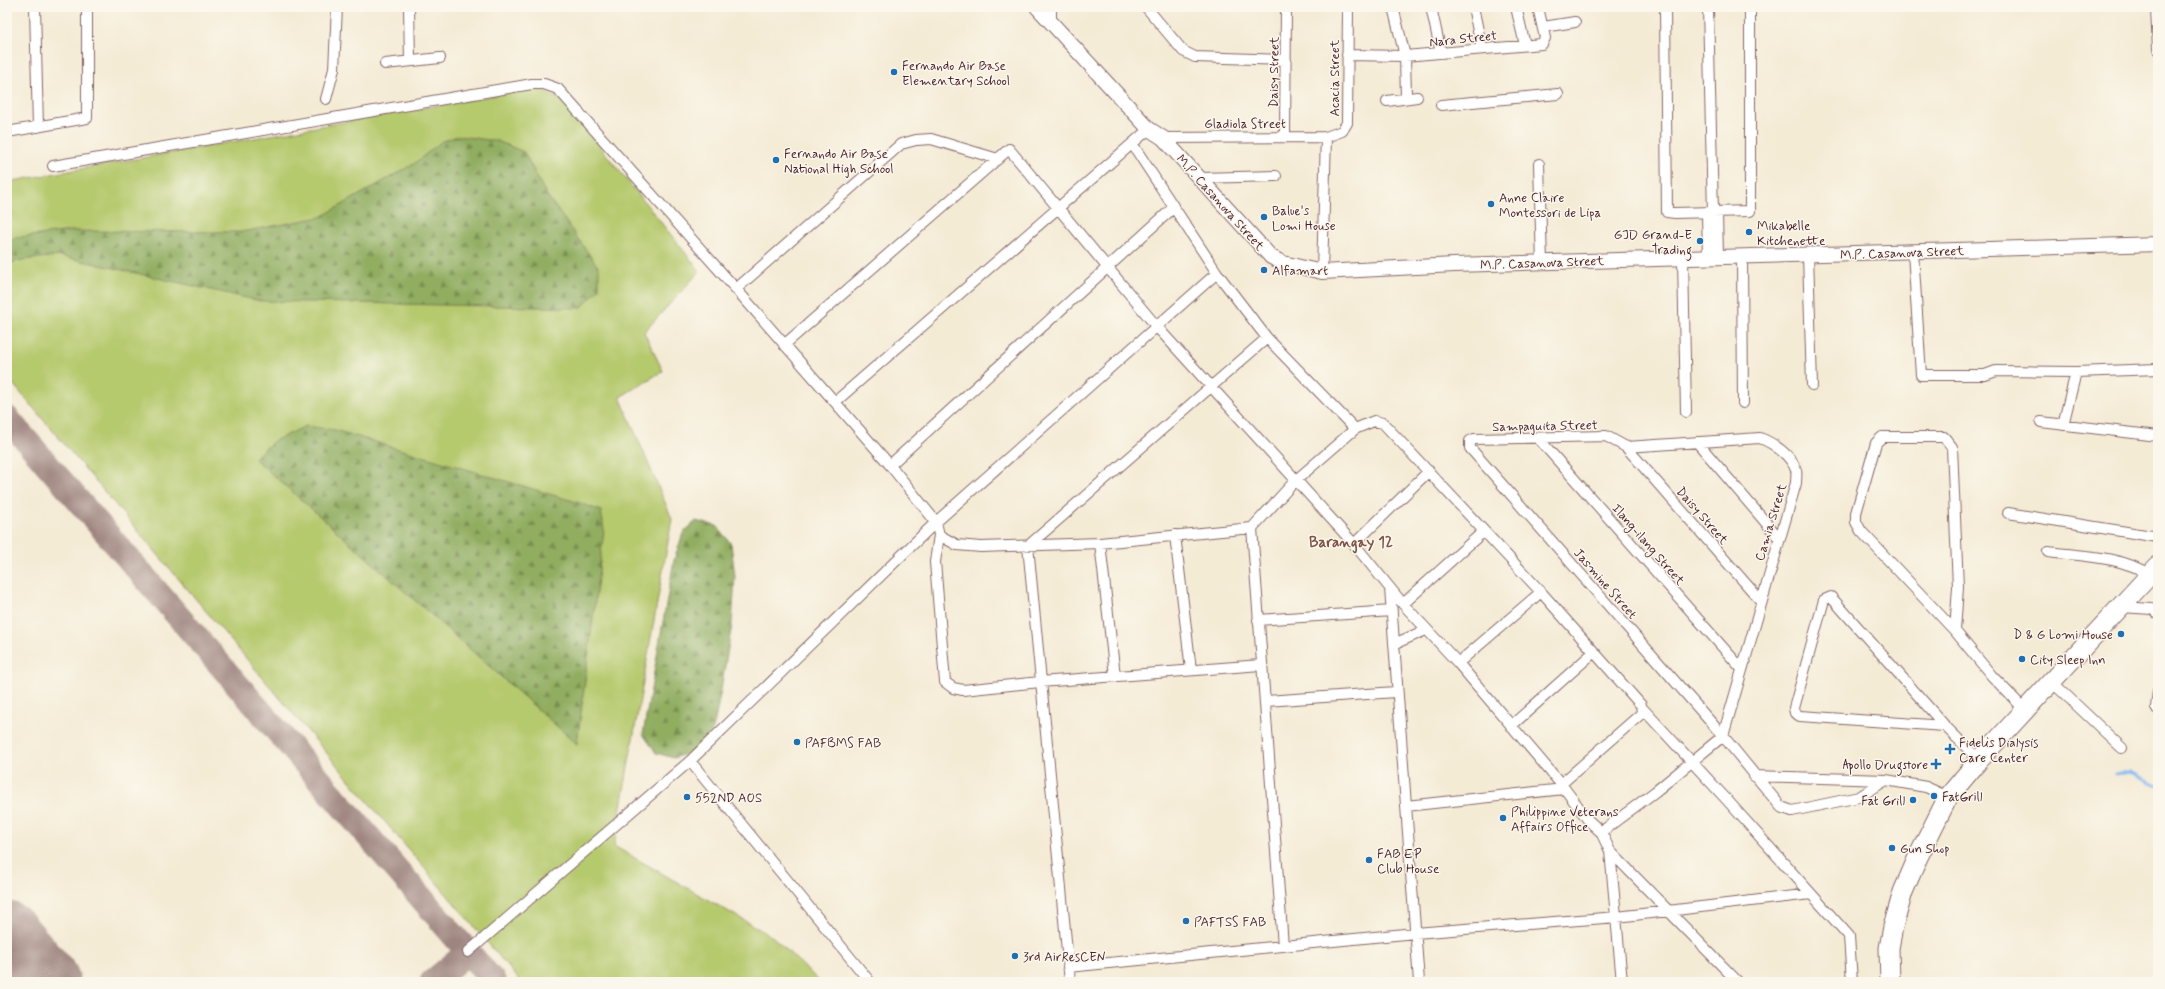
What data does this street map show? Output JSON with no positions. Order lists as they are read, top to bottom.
{
  "streets": {
    "street": [
      "Nara Street",
      "Daisy Street",
      "Acacia Street",
      "Gladiola Street",
      "M.P. Casanova Street",
      "Sampaguita Street",
      "Camia Street",
      "Ilang-ilang Street",
      "Jasmine Street"
    ]
  },
  "crossings": [
    ["Nara Street", "Acacia Street"],
    ["Daisy Street", "Gladiola Street"],
    ["Daisy Street", "Sampaguita Street"],
    ["Daisy Street", "Camia Street"],
    ["Acacia Street", "Gladiola Street"],
    ["Gladiola Street", "M.P. Casanova Street"],
    ["Sampaguita Street", "Camia Street"],
    ["Sampaguita Street", "Ilang-ilang Street"],
    ["Sampaguita Street", "Jasmine Street"],
    ["Camia Street", "Ilang-ilang Street"],
    ["Camia Street", "Jasmine Street"]
  ],
  "districts": ["Barangay 12"],
  "places": {
    "other": [
      "Fernando Air Base Elementary School",
      "Fernando Air Base National High School",
      "Anne Claire Montessori de Lipa",
      "Balue's Lomi House",
      "Mikabelle Kitchenette",
      "GJD Grand-E Trading",
      "Alfamart",
      "D & G Lomi House",
      "City Sleep Inn",
      "PAFBMS FAB",
      "FatGrill",
      "552ND AOS",
      "Fat Grill",
      "Philippine Veterans Affairs Office",
      "Gun Shop",
      "FAB EP Club House",
      "PAFTSS FAB",
      "3rd AirResCEN"
    ],
    "health": ["Fidelis Dialysis Care Center", "Apollo Drugstore"]
  }
}
